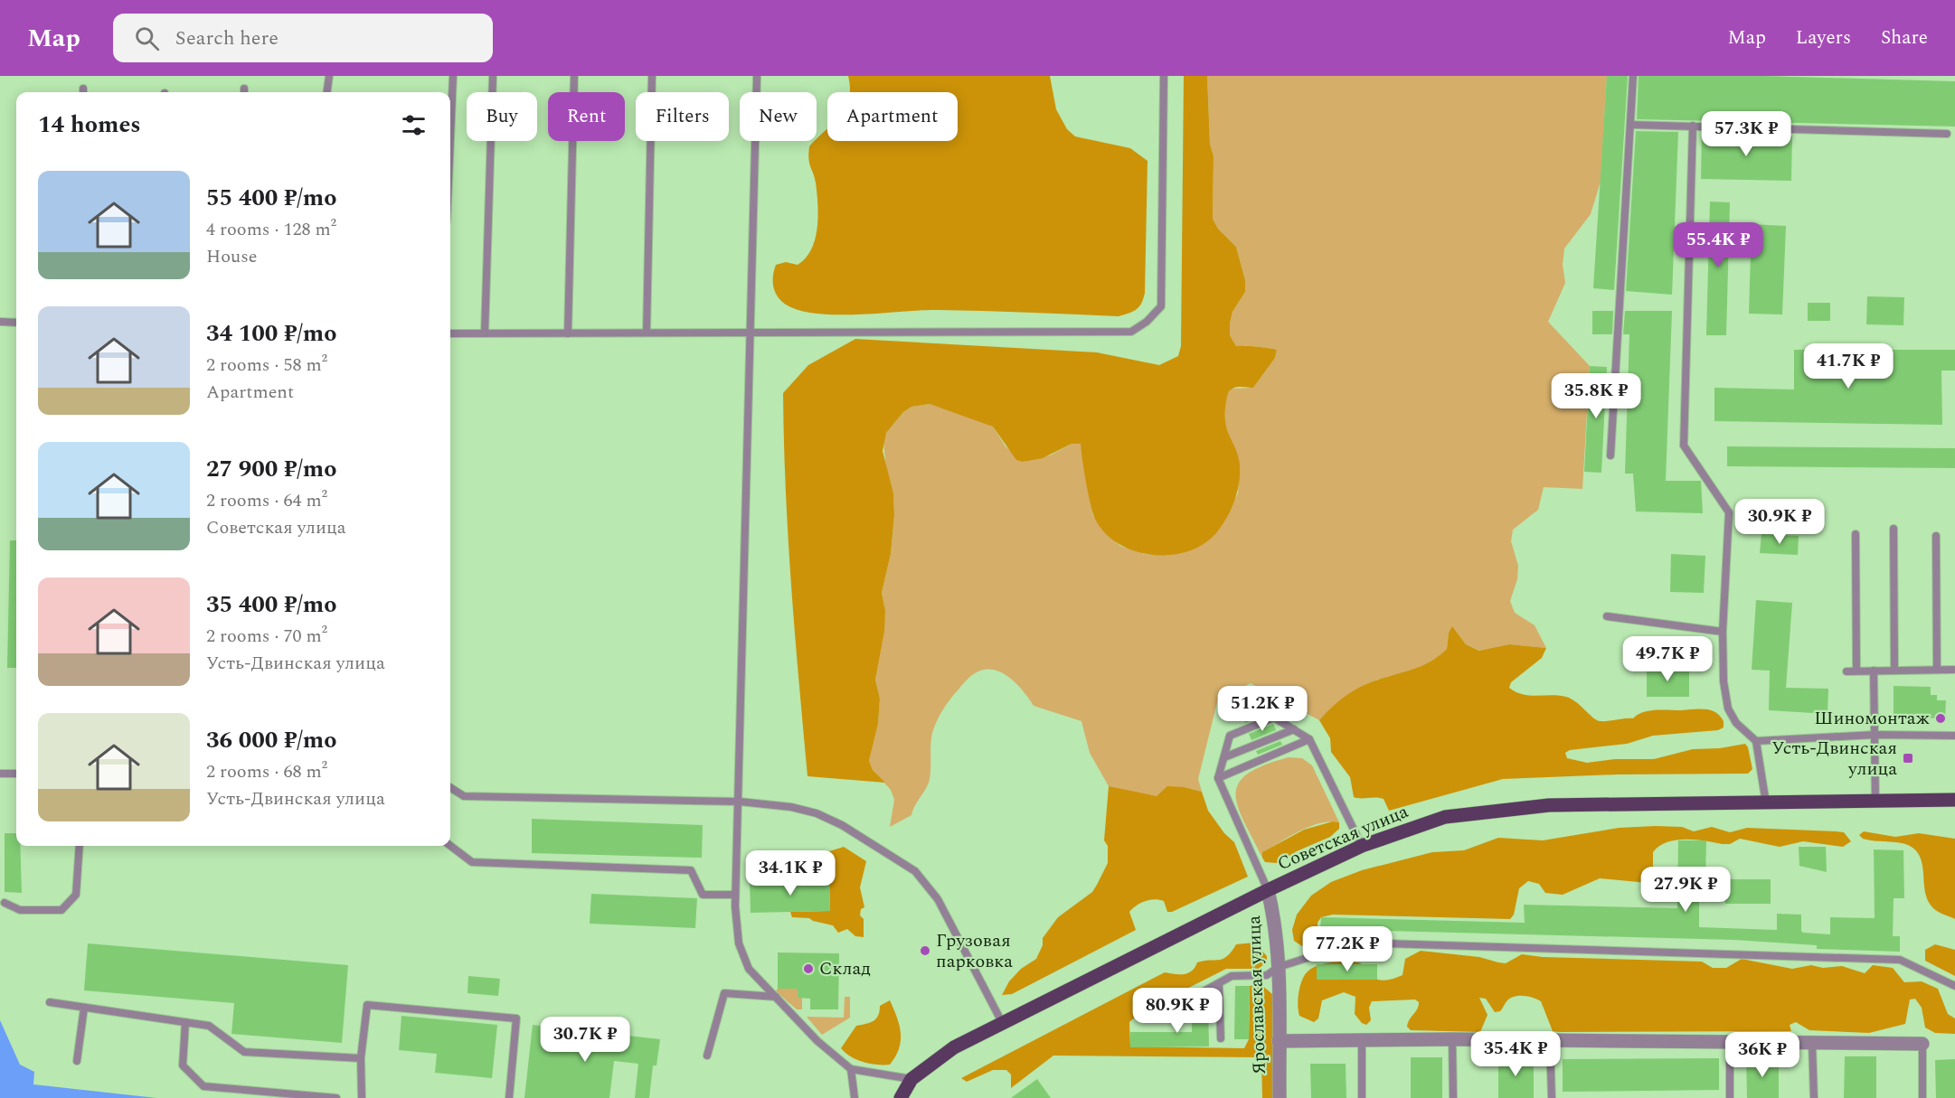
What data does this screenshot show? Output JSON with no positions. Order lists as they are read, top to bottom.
{
  "streets": {
    "main road": ["Советская улица"],
    "street": ["Ярославская улица"]
  },
  "crossings": [
    ["Советская улица", "Ярославская улица"]
  ],
  "places": {
    "other": ["Шиномонтаж", "Грузовая парковка", "Склад"],
    "transit": ["Усть-Двинская улица"]
  },
  "page": {
    "header": "Map",
    "search": "Search here",
    "nav": ["Map", "Layers", "Share"],
    "chip": [
      "Buy",
      "Rent",
      "Filters",
      "New",
      "Apartment"
    ],
    "heading": "14 homes",
    "price": [
      "57.3K ₽",
      "55.4K ₽",
      "41.7K ₽",
      "35.8K ₽",
      "30.9K ₽",
      "49.7K ₽",
      "51.2K ₽",
      "34.1K ₽",
      "27.9K ₽",
      "77.2K ₽",
      "80.9K ₽",
      "30.7K ₽",
      "35.4K ₽",
      "36K ₽"
    ],
    "list": [
      {
        "name": "55 400 ₽/mo",
        "note": "4 rooms · 128 m² · House"
      },
      {
        "name": "34 100 ₽/mo",
        "note": "2 rooms · 58 m² · Apartment"
      },
      {
        "name": "27 900 ₽/mo",
        "note": "2 rooms · 64 m² · Советская улица"
      },
      {
        "name": "35 400 ₽/mo",
        "note": "2 rooms · 70 m² · Усть-Двинская улица"
      },
      {
        "name": "36 000 ₽/mo",
        "note": "2 rooms · 68 m² · Усть-Двинская улица"
      }
    ]
  }
}
